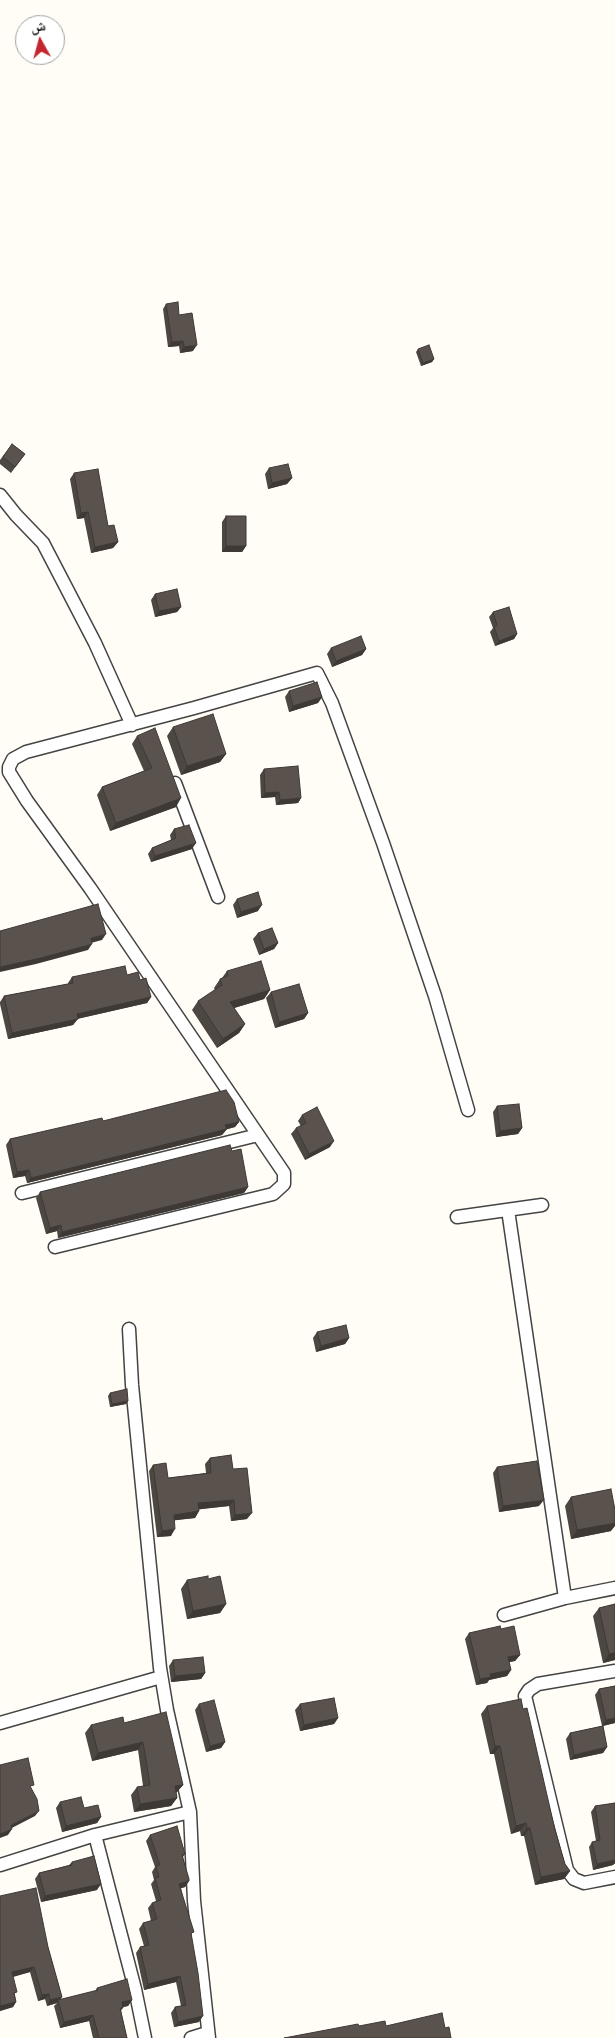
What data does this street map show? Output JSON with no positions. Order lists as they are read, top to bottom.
{
  "north": "top"
}
